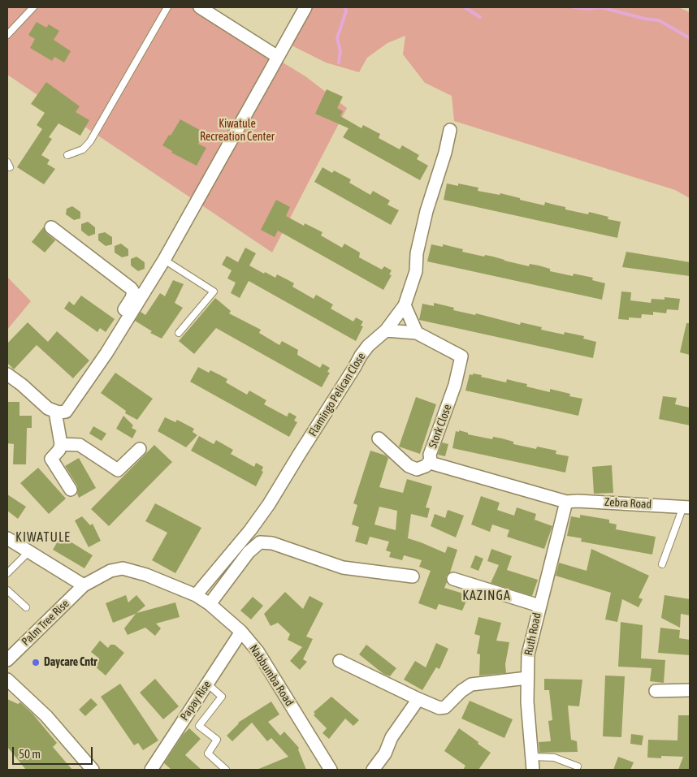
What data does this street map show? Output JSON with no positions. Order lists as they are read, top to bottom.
{
  "streets": {
    "street": [
      "Flamingo Pelican Close",
      "Stork Close",
      "Zebra Road",
      "Palm Tree Rise",
      "Ruth Road",
      "Nabbumba Road",
      "Papay Rise"
    ]
  },
  "crossings": [
    ["Flamingo Pelican Close", "Stork Close"],
    ["Flamingo Pelican Close", "Palm Tree Rise"],
    ["Flamingo Pelican Close", "Nabbumba Road"],
    ["Stork Close", "Zebra Road"],
    ["Stork Close", "Ruth Road"],
    ["Zebra Road", "Ruth Road"],
    ["Palm Tree Rise", "Nabbumba Road"],
    ["Nabbumba Road", "Papay Rise"]
  ],
  "districts": ["KIWATULE", "KAZINGA"],
  "parks": ["Kiwatule Recreation Center"],
  "places": ["Daycare Cntr"],
  "scale_bar": "50 m"
}
